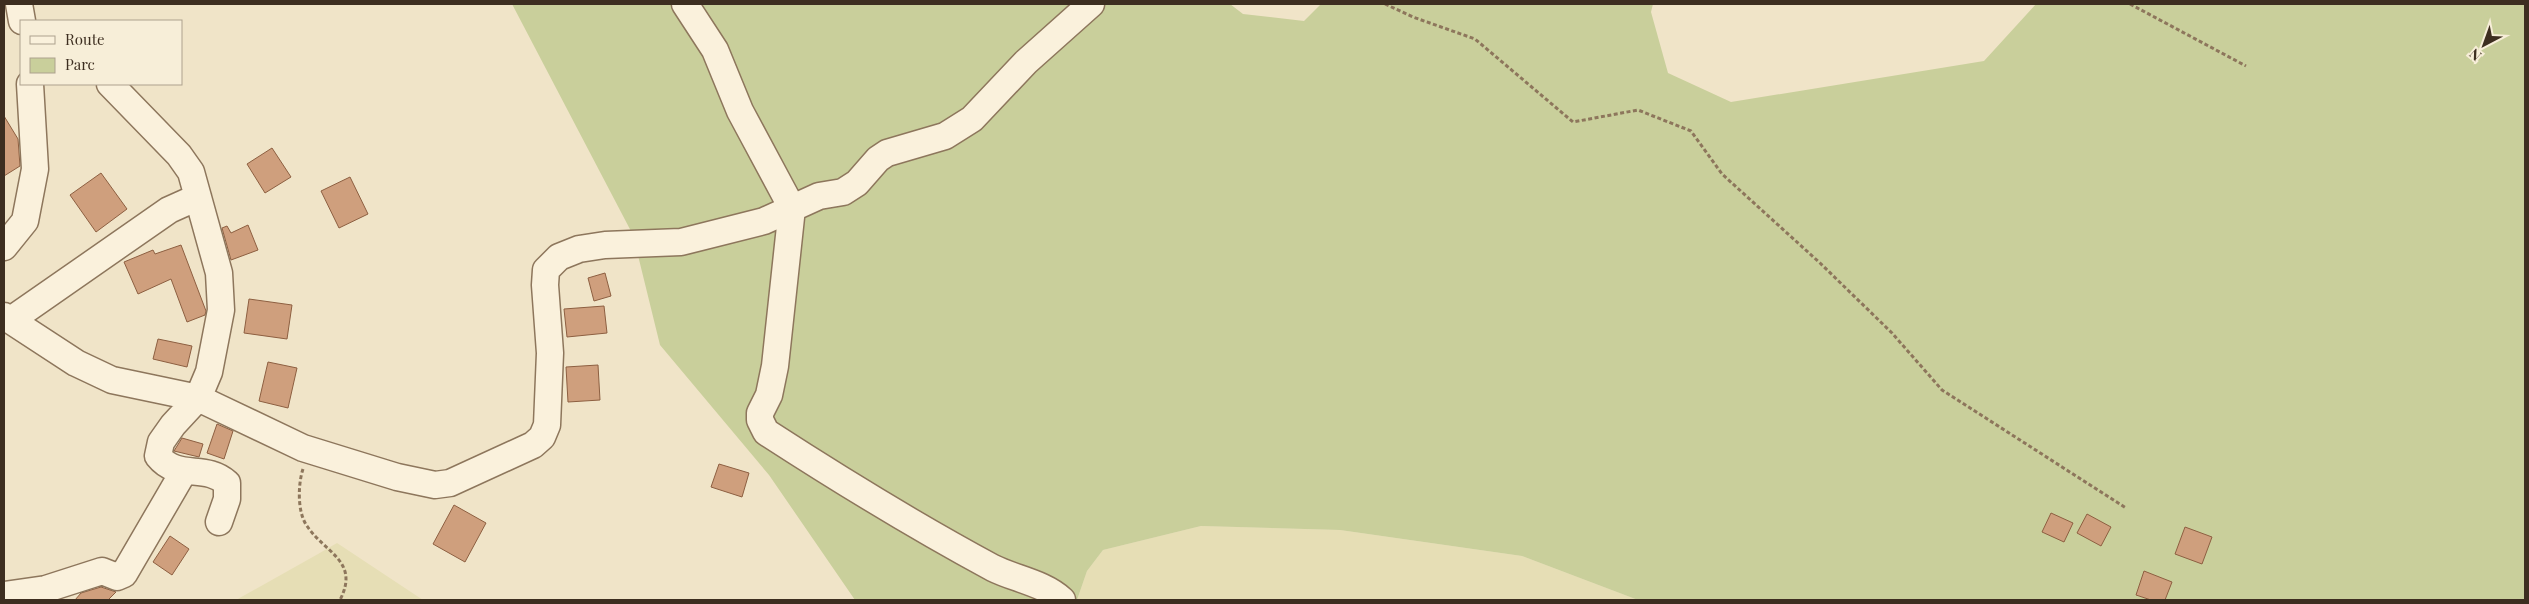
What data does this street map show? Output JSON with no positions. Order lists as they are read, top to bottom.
{
  "legend": ["Route", "Parc"],
  "north": "bottom left"
}
